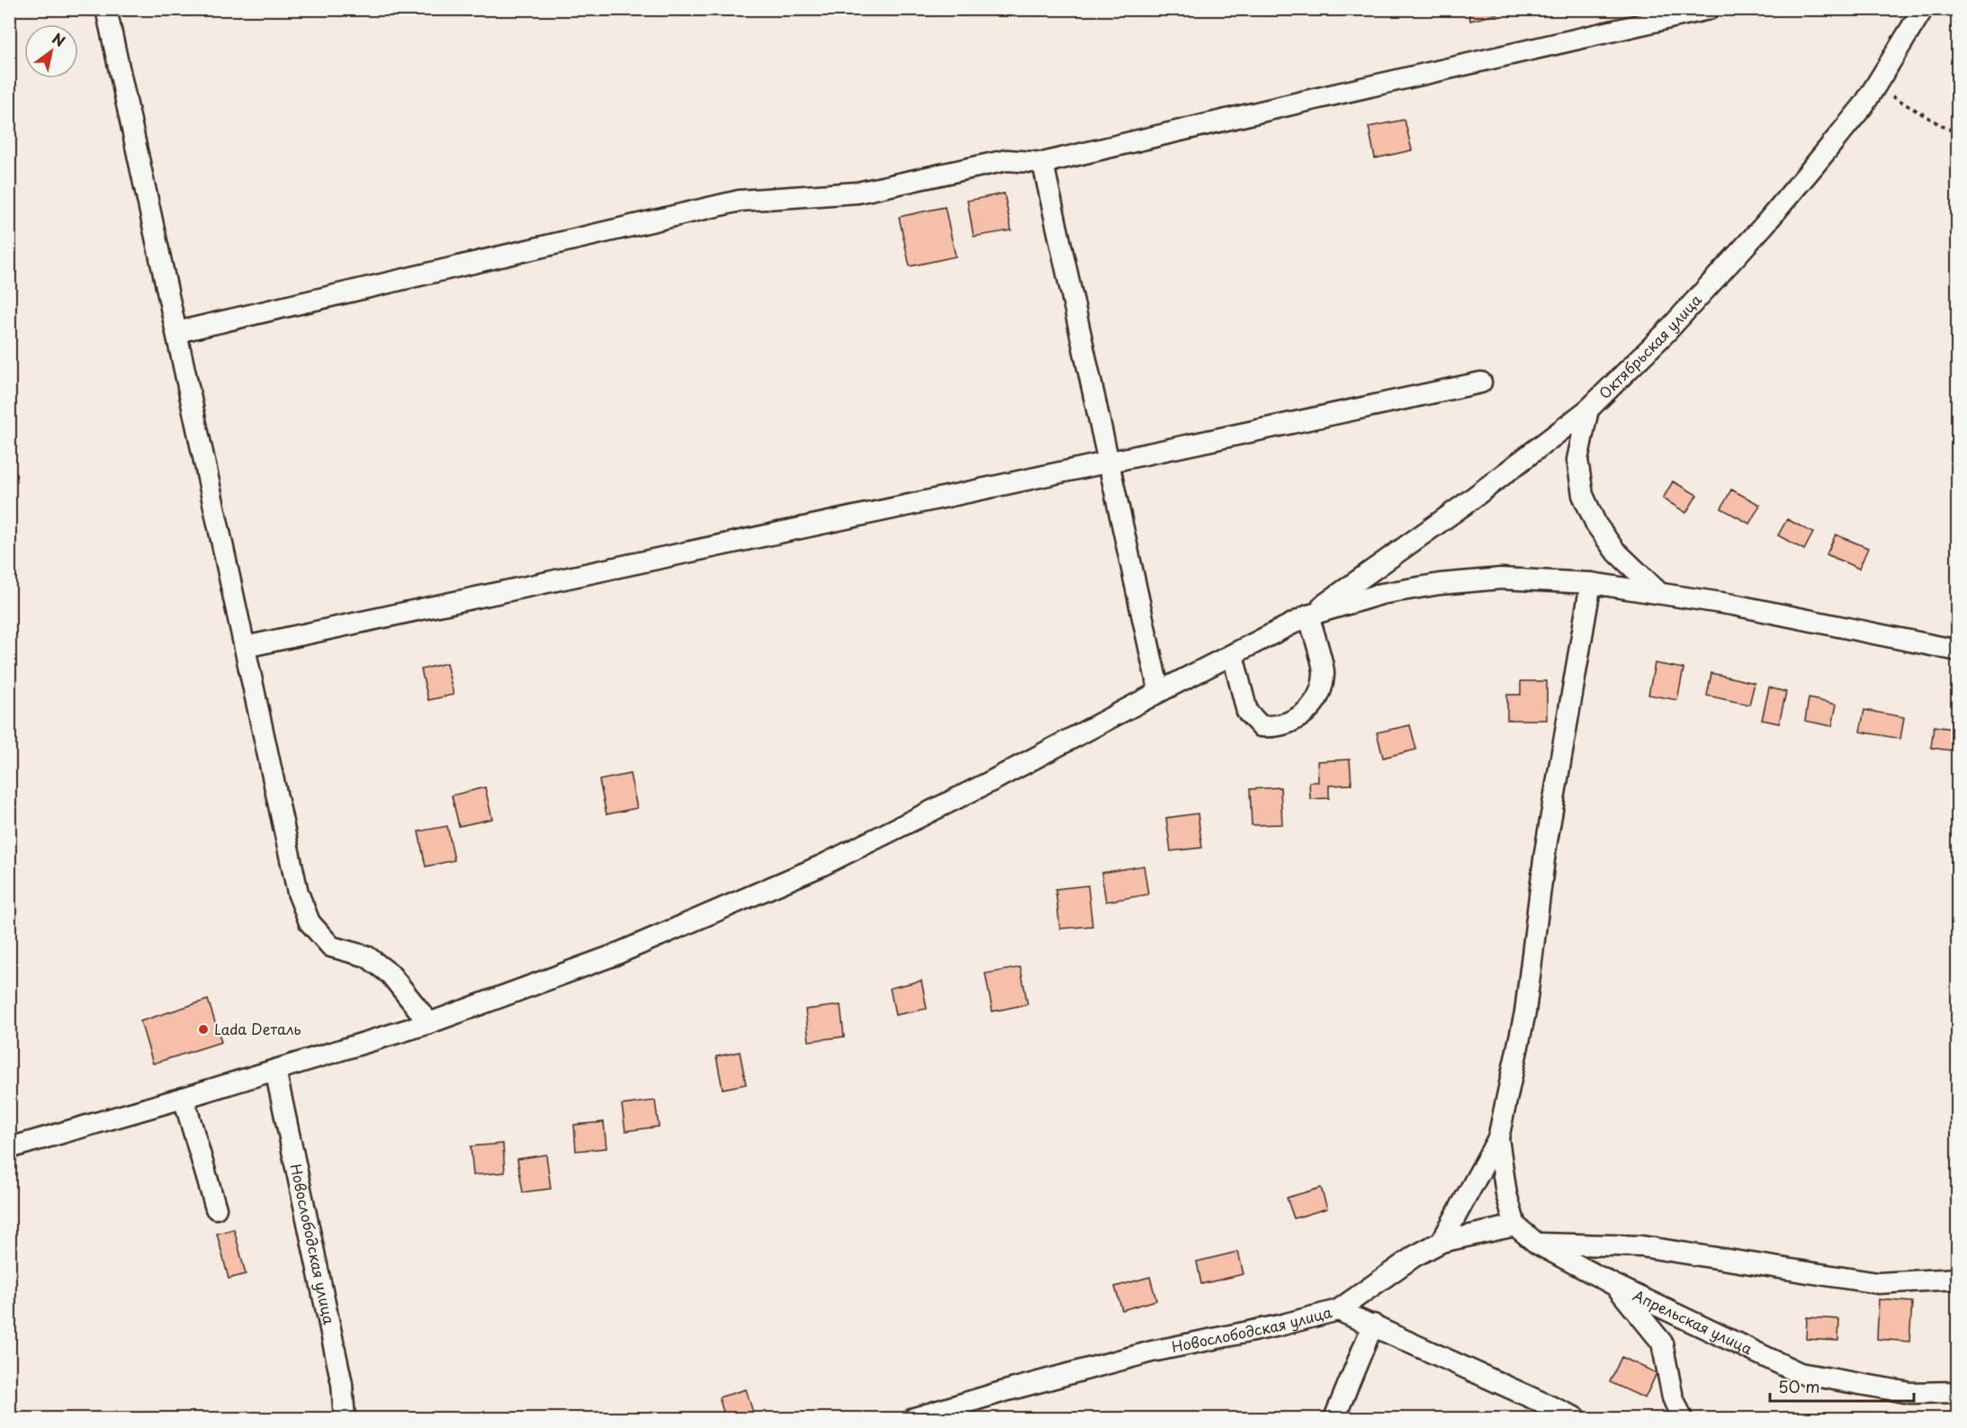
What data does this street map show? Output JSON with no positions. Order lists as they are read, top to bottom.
{
  "streets": {
    "street": ["Октябрьская улица", "Новослободская улица", "Апрельская улица"]
  },
  "places": ["Lada Dеталь"],
  "scale_bar": "50 m",
  "north": "top right"
}
